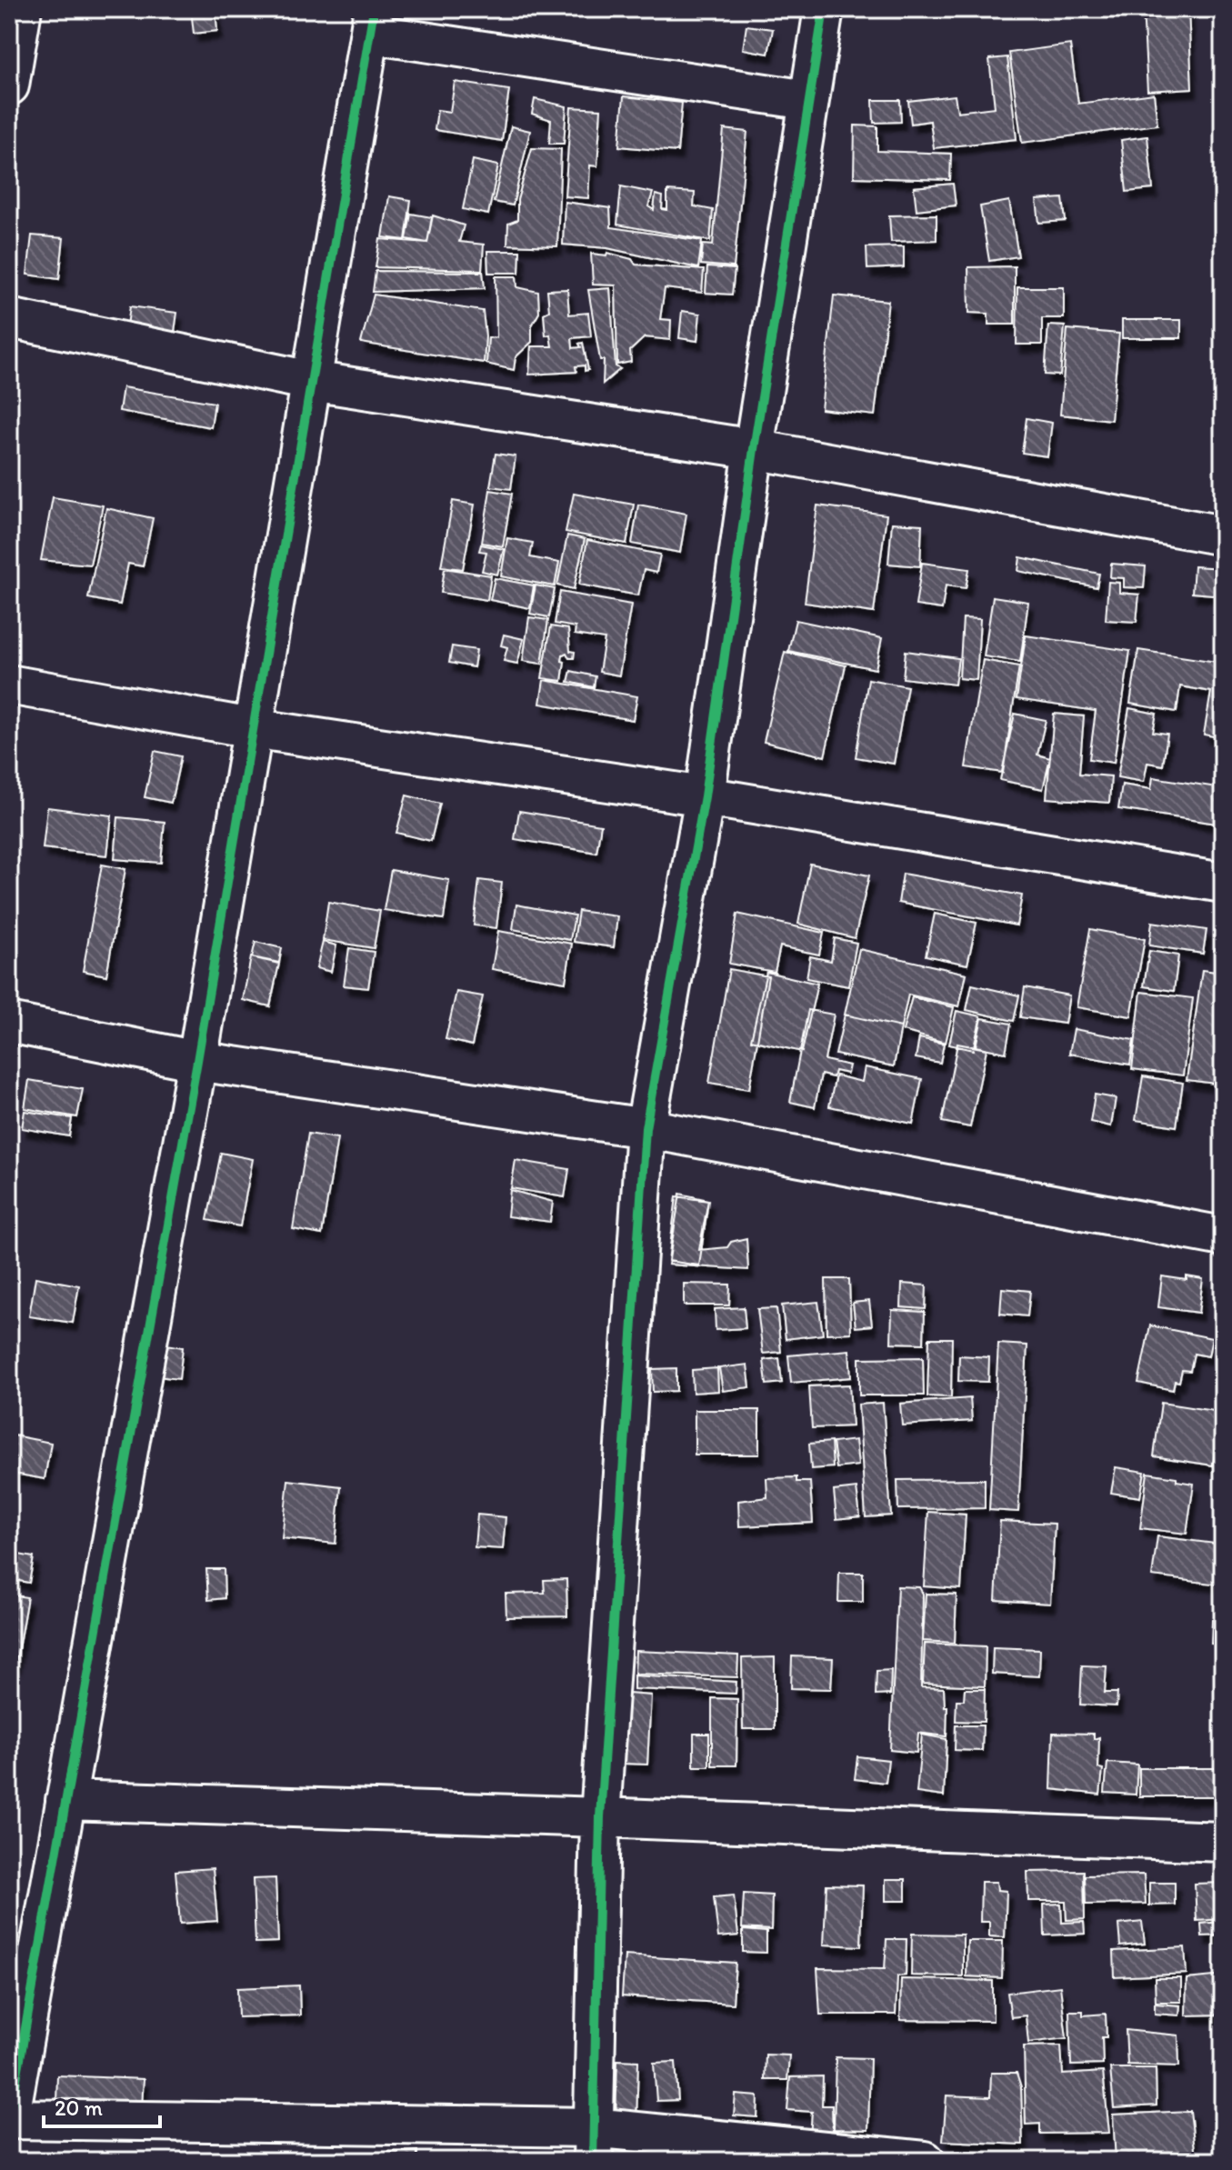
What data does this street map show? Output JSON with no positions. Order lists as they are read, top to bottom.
{
  "scale_bar": "20 m"
}
